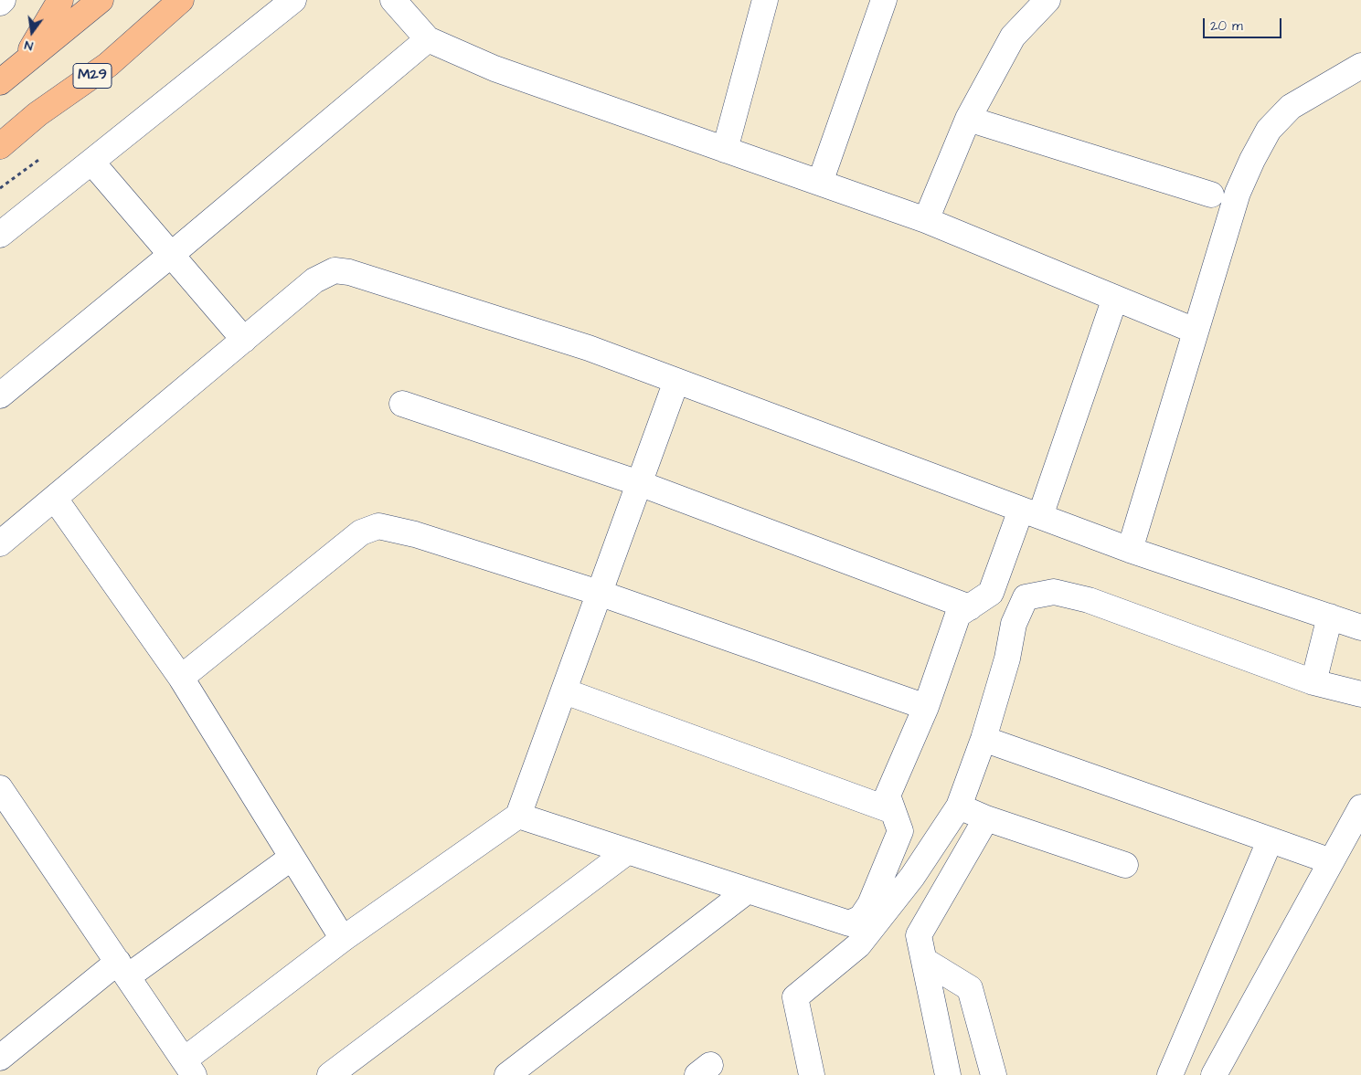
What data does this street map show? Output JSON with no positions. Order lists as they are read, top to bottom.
{
  "streets": {
    "main road": ["M29"]
  },
  "scale_bar": "20 m",
  "north": "bottom"
}
